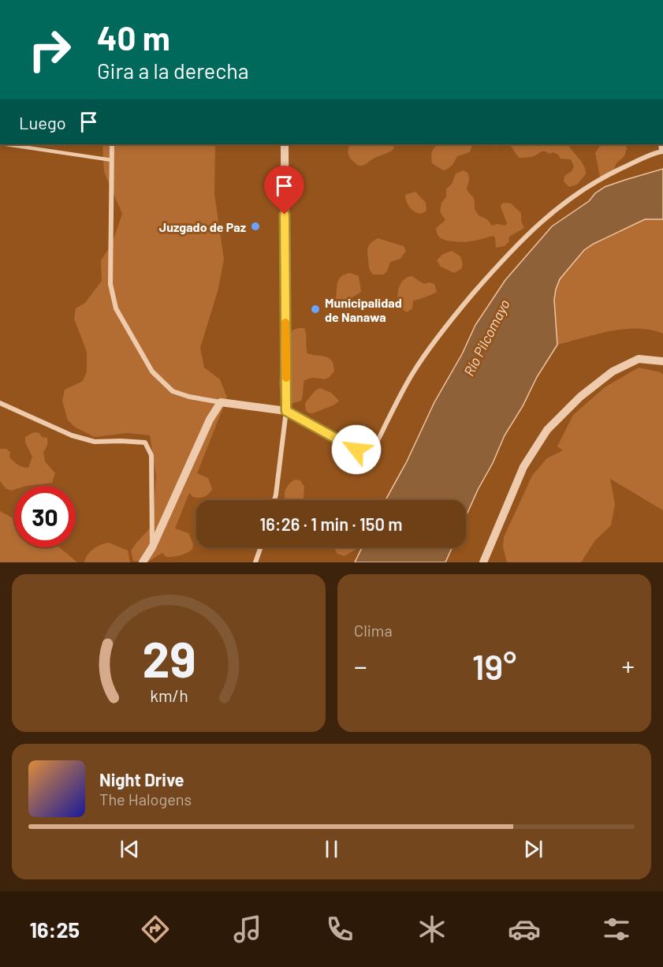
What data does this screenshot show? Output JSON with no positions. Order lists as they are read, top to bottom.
{
  "water": ["Río Pilcomayo"],
  "places": ["Juzgado de Paz", "Municipalidad de Nanawa"],
  "page": {
    "turn": ["40 m", "Gira a la derecha"],
    "then": "Luego",
    "limit": "30",
    "trip": "16:26 · 1 min · 150 m",
    "tile": "Clima",
    "heat": ["−", "19°", "+"],
    "song": ["Night Drive", "The Halogens"],
    "tabs": "16:25",
    "gauge": ["29", "km/h"]
  }
}
